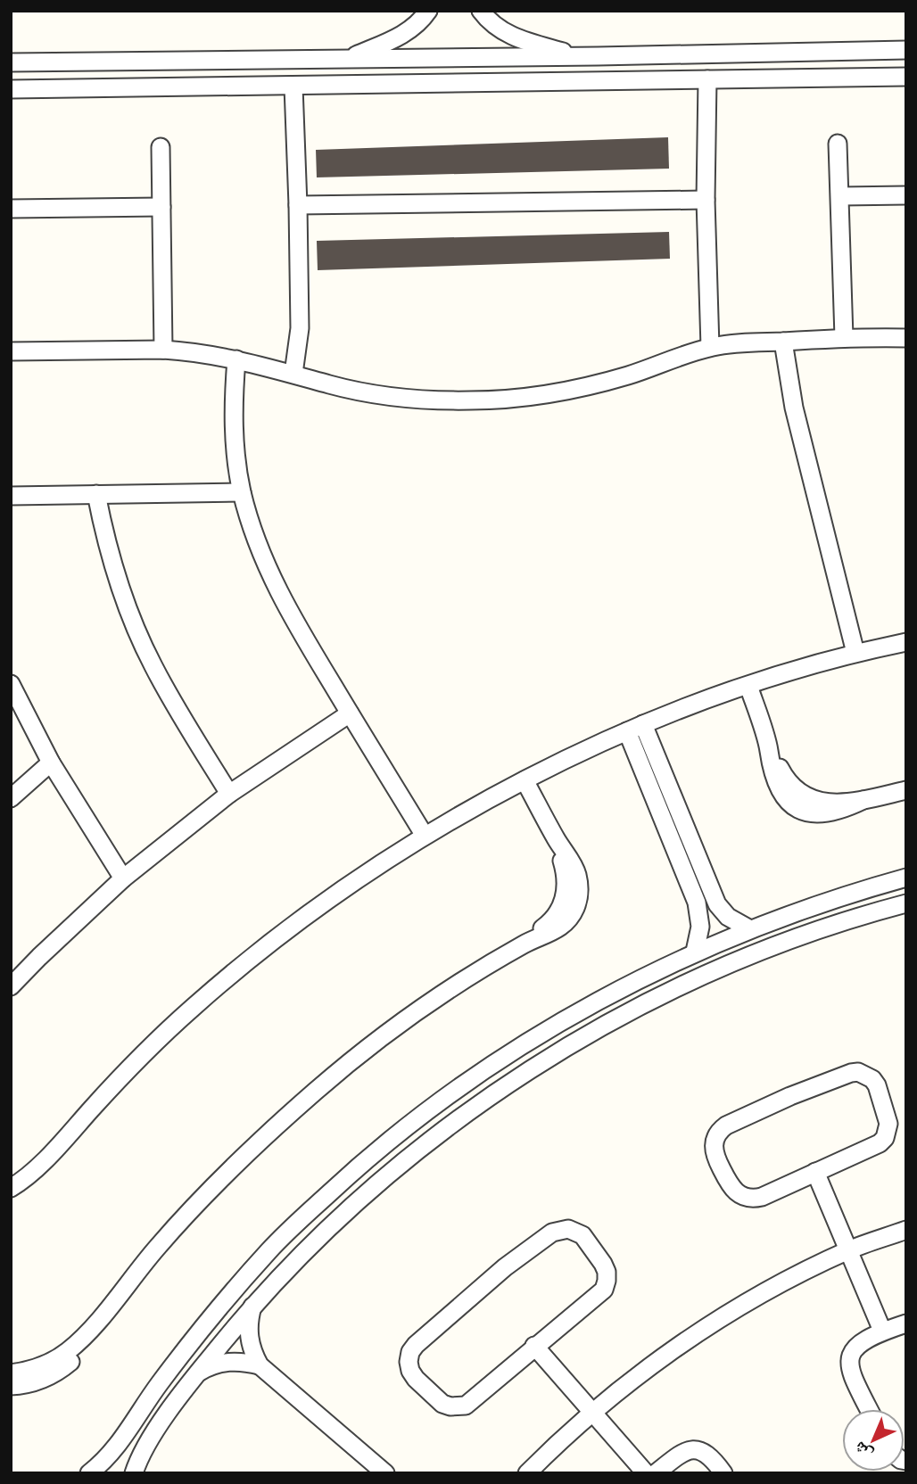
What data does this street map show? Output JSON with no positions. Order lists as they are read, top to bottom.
{
  "north": "bottom left"
}
